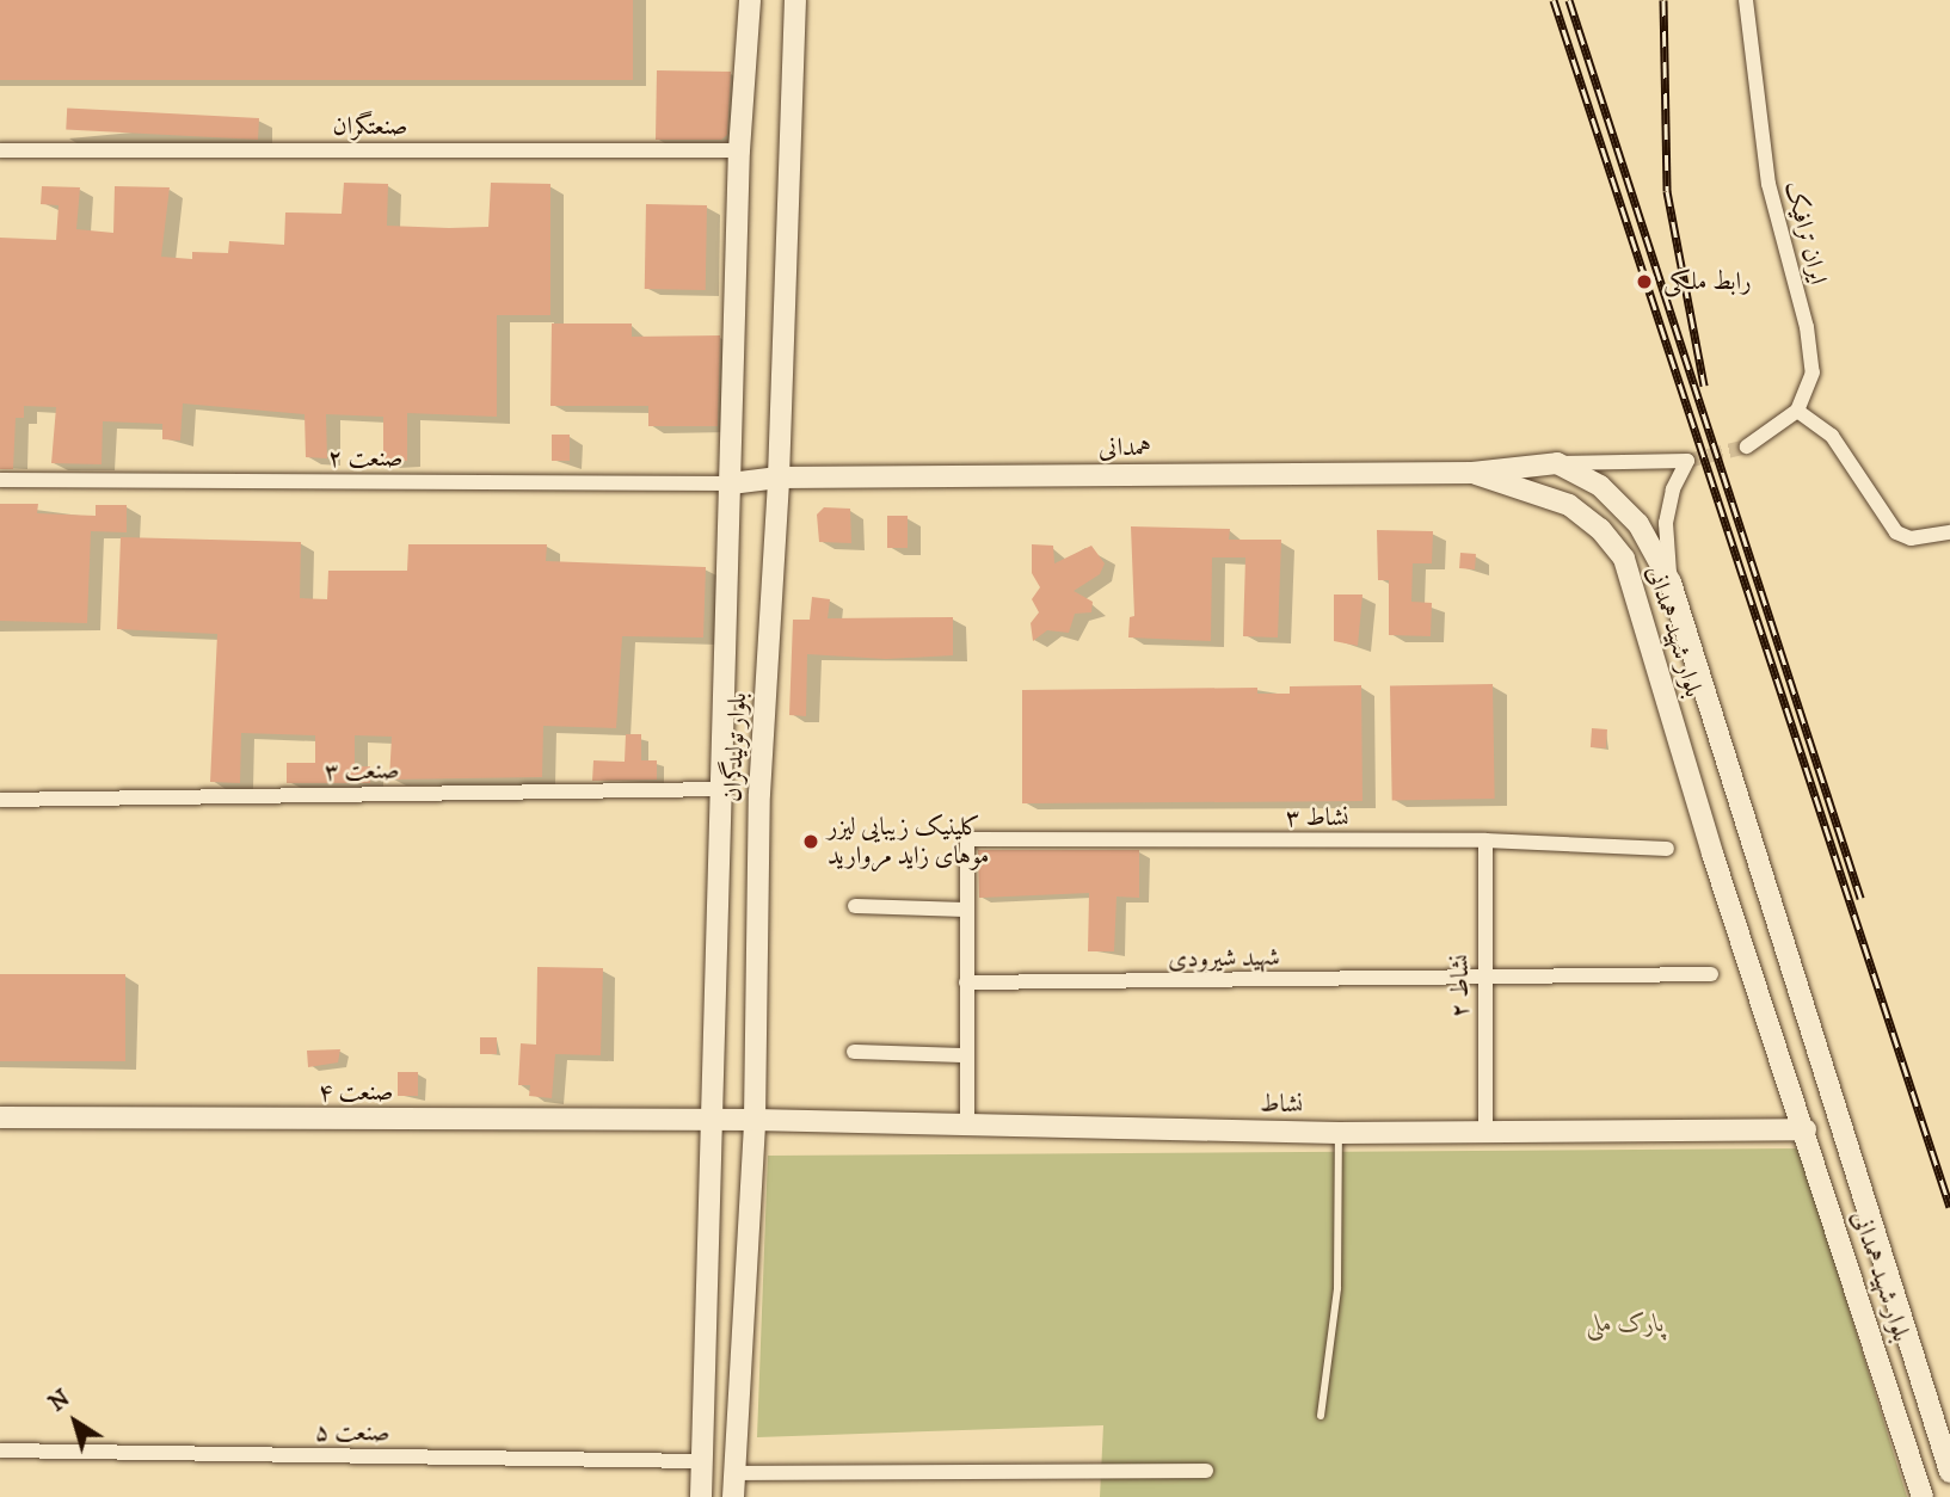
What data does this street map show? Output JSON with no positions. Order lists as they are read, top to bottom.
{
  "streets": {
    "main road": [
      "همدانی",
      "بلوار شهید همدانی",
      "بلوار تولیدگران",
      "صنعت ۴",
      "نشاط"
    ],
    "street": [
      "صنعتگران",
      "ایران ترافیک",
      "صنعت ۲",
      "صنعت ۳",
      "نشاط ۳",
      "شهید شیرودی",
      "نشاط ۲",
      "صنعت ۵"
    ]
  },
  "crossings": [
    ["صنعتگران", "بلوار تولیدگران"],
    ["همدانی", "صنعت ۲"],
    ["همدانی", "بلوار شهید همدانی"],
    ["همدانی", "بلوار تولیدگران"],
    ["صنعت ۲", "بلوار تولیدگران"],
    ["بلوار شهید همدانی", "نشاط"],
    ["بلوار تولیدگران", "صنعت ۳"],
    ["بلوار تولیدگران", "صنعت ۴"],
    ["بلوار تولیدگران", "نشاط"],
    ["بلوار تولیدگران", "صنعت ۵"],
    ["نشاط ۳", "نشاط ۲"],
    ["شهید شیرودی", "نشاط ۲"],
    ["نشاط ۲", "نشاط"],
    ["صنعت ۴", "نشاط"]
  ],
  "parks": ["پارک ملی"],
  "places": ["رابط ملکی", "کلینیک زیبایی لیزر موهای زاید مروارید"],
  "north": "top left"
}
